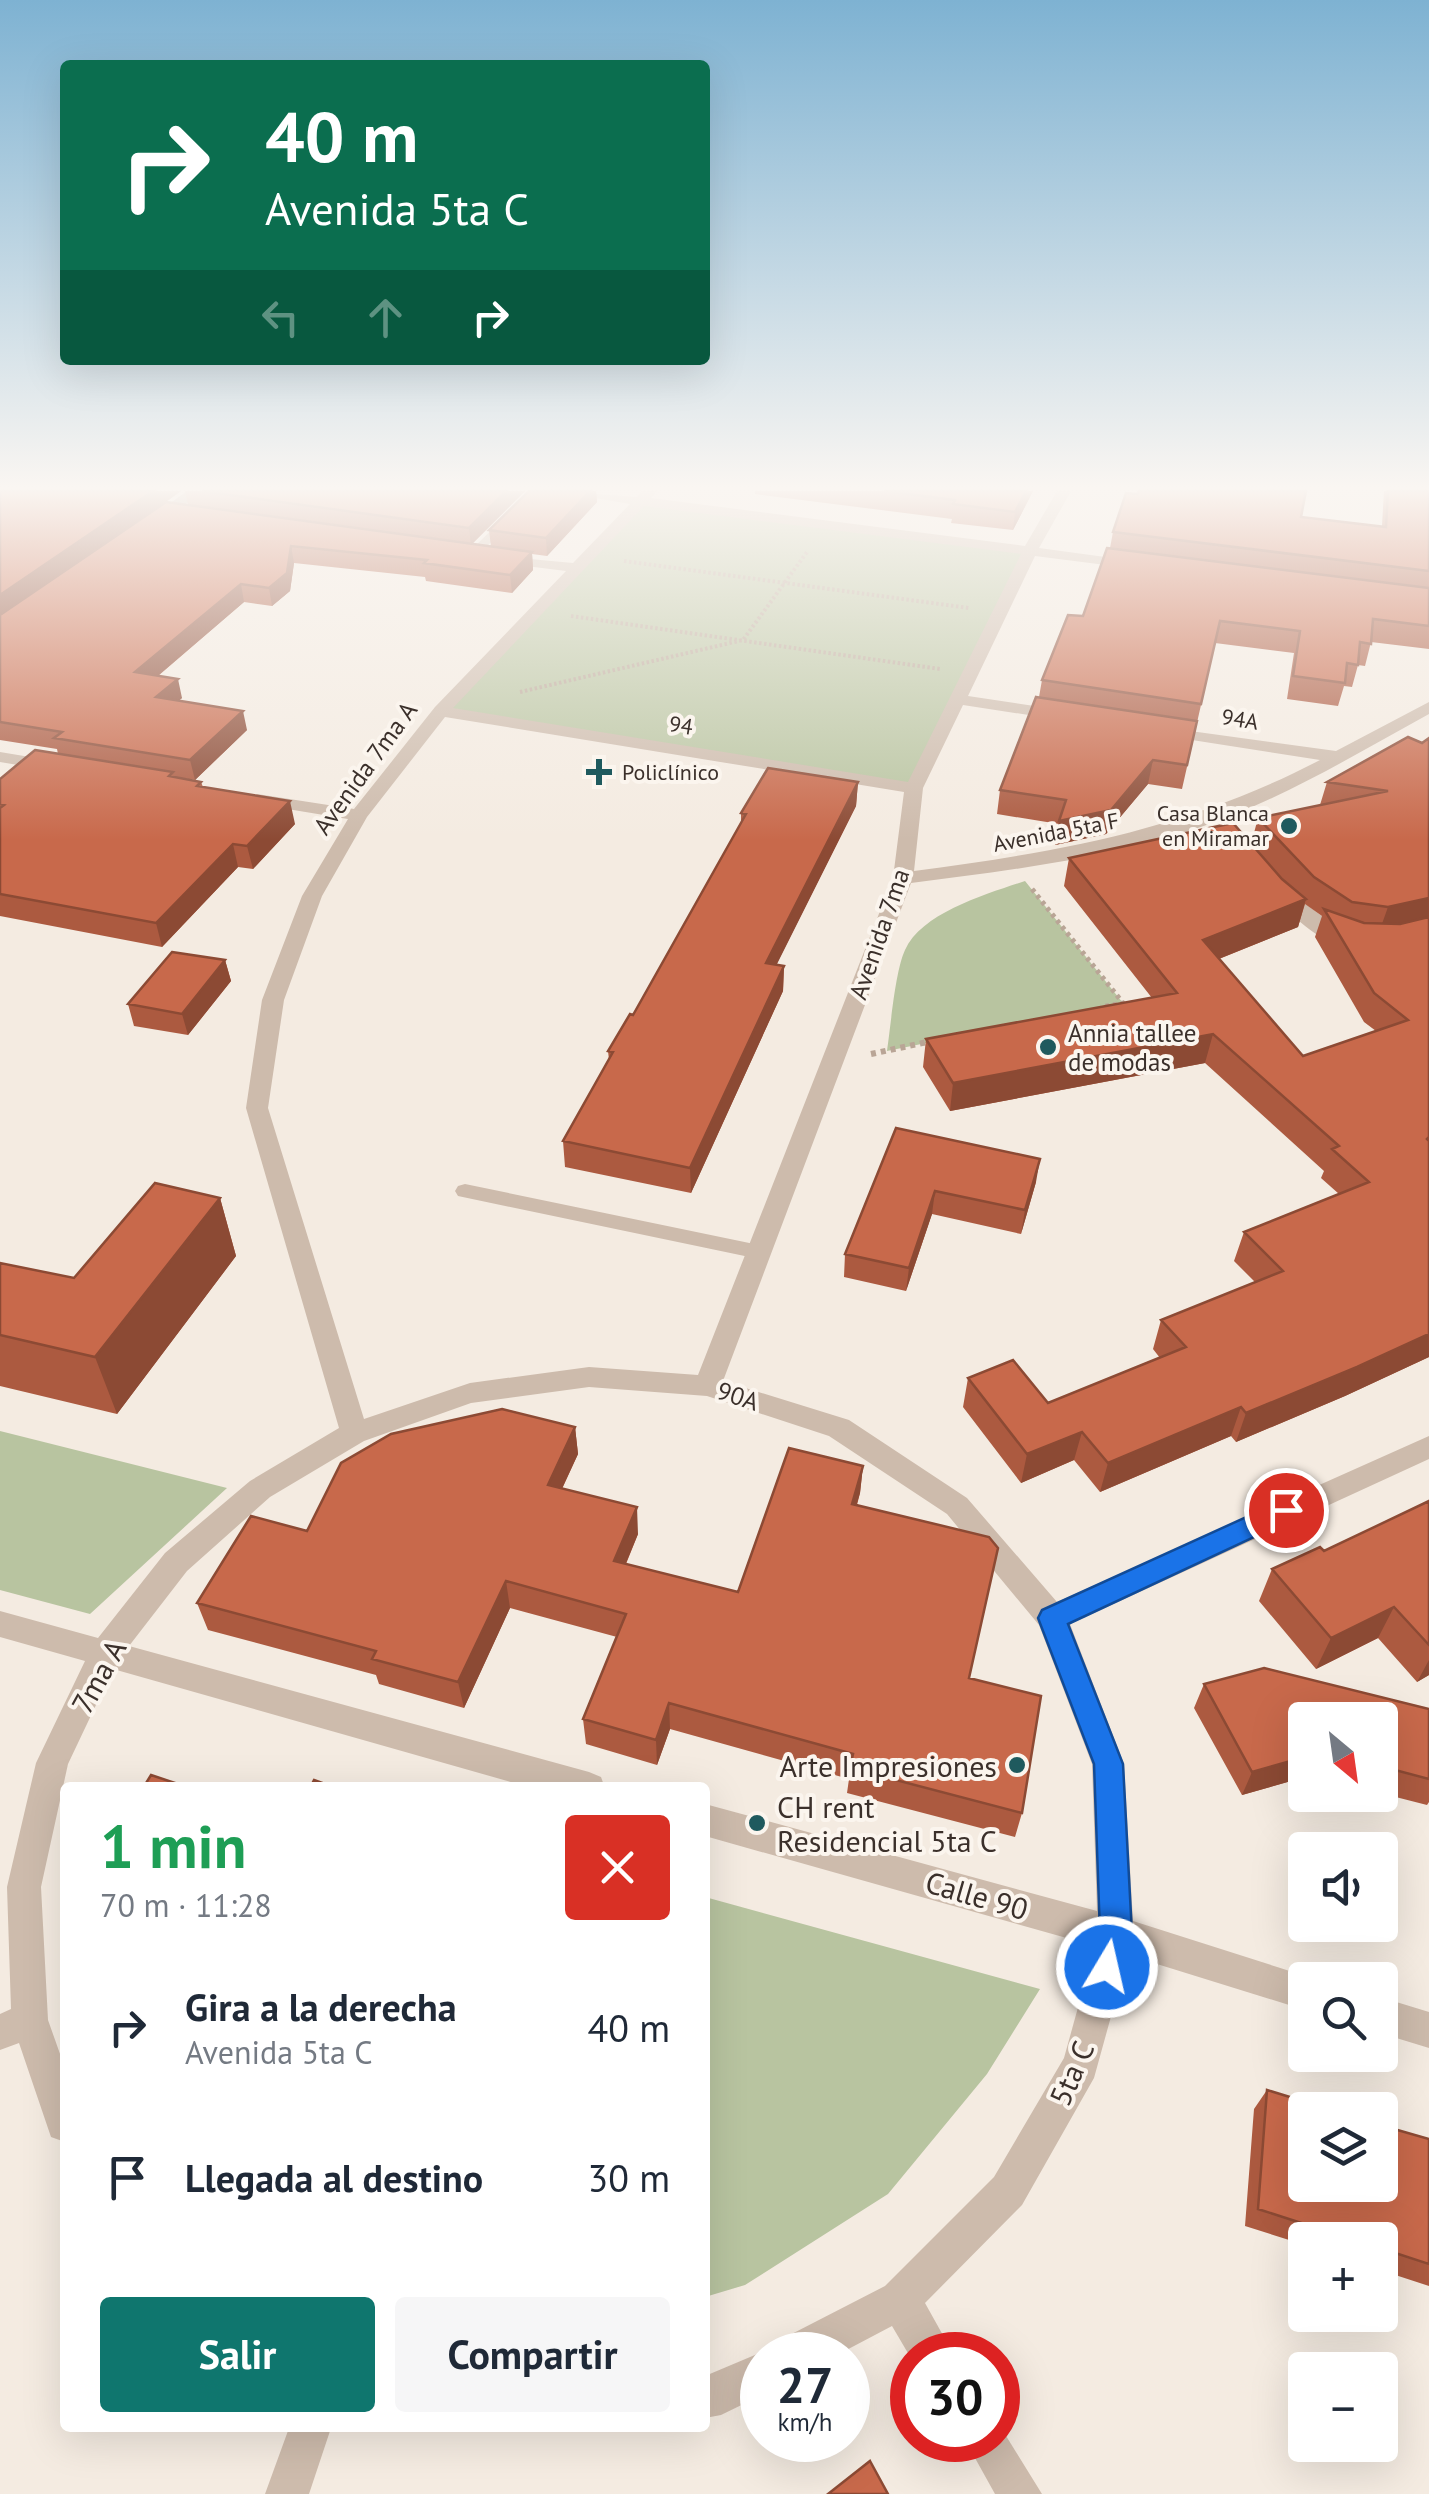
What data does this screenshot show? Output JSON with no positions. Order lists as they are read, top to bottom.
{
  "streets": {
    "street": [
      "94A",
      "94",
      "Avenida 7ma A",
      "Avenida 5ta F",
      "Avenida 7ma",
      "90A",
      "7ma A",
      "Calle 90",
      "5ta C"
    ]
  },
  "crossings": [
    ["94A", "Avenida 5ta F"],
    ["94", "Avenida 7ma A"],
    ["94", "Avenida 7ma"],
    ["Avenida 7ma A", "90A"],
    ["Avenida 7ma A", "7ma A"],
    ["Avenida 5ta F", "Avenida 7ma"],
    ["Avenida 7ma", "90A"],
    ["90A", "7ma A"],
    ["90A", "5ta C"],
    ["Calle 90", "5ta C"]
  ],
  "places": {
    "health": ["Policlínico"],
    "other": [
      "Casa Blanca en Miramar",
      "Annia tallee de modas",
      "Arte Impresiones",
      "CH rent Residencial 5ta C"
    ]
  },
  "north": "bottom right",
  "page": {
    "turn": ["40 m", "Avenida 5ta C"],
    "map_buttons": ["+", "−"],
    "heading": ["1 min", "70 m · 11:28"],
    "list": [
      {
        "name": "Gira a la derecha",
        "note": "Avenida 5ta C",
        "value": "40 m"
      },
      {
        "name": "Llegada al destino",
        "value": "30 m"
      }
    ],
    "buttons": ["Salir", "Compartir"],
    "speed": "27 km/h",
    "limit": "30"
  }
}
